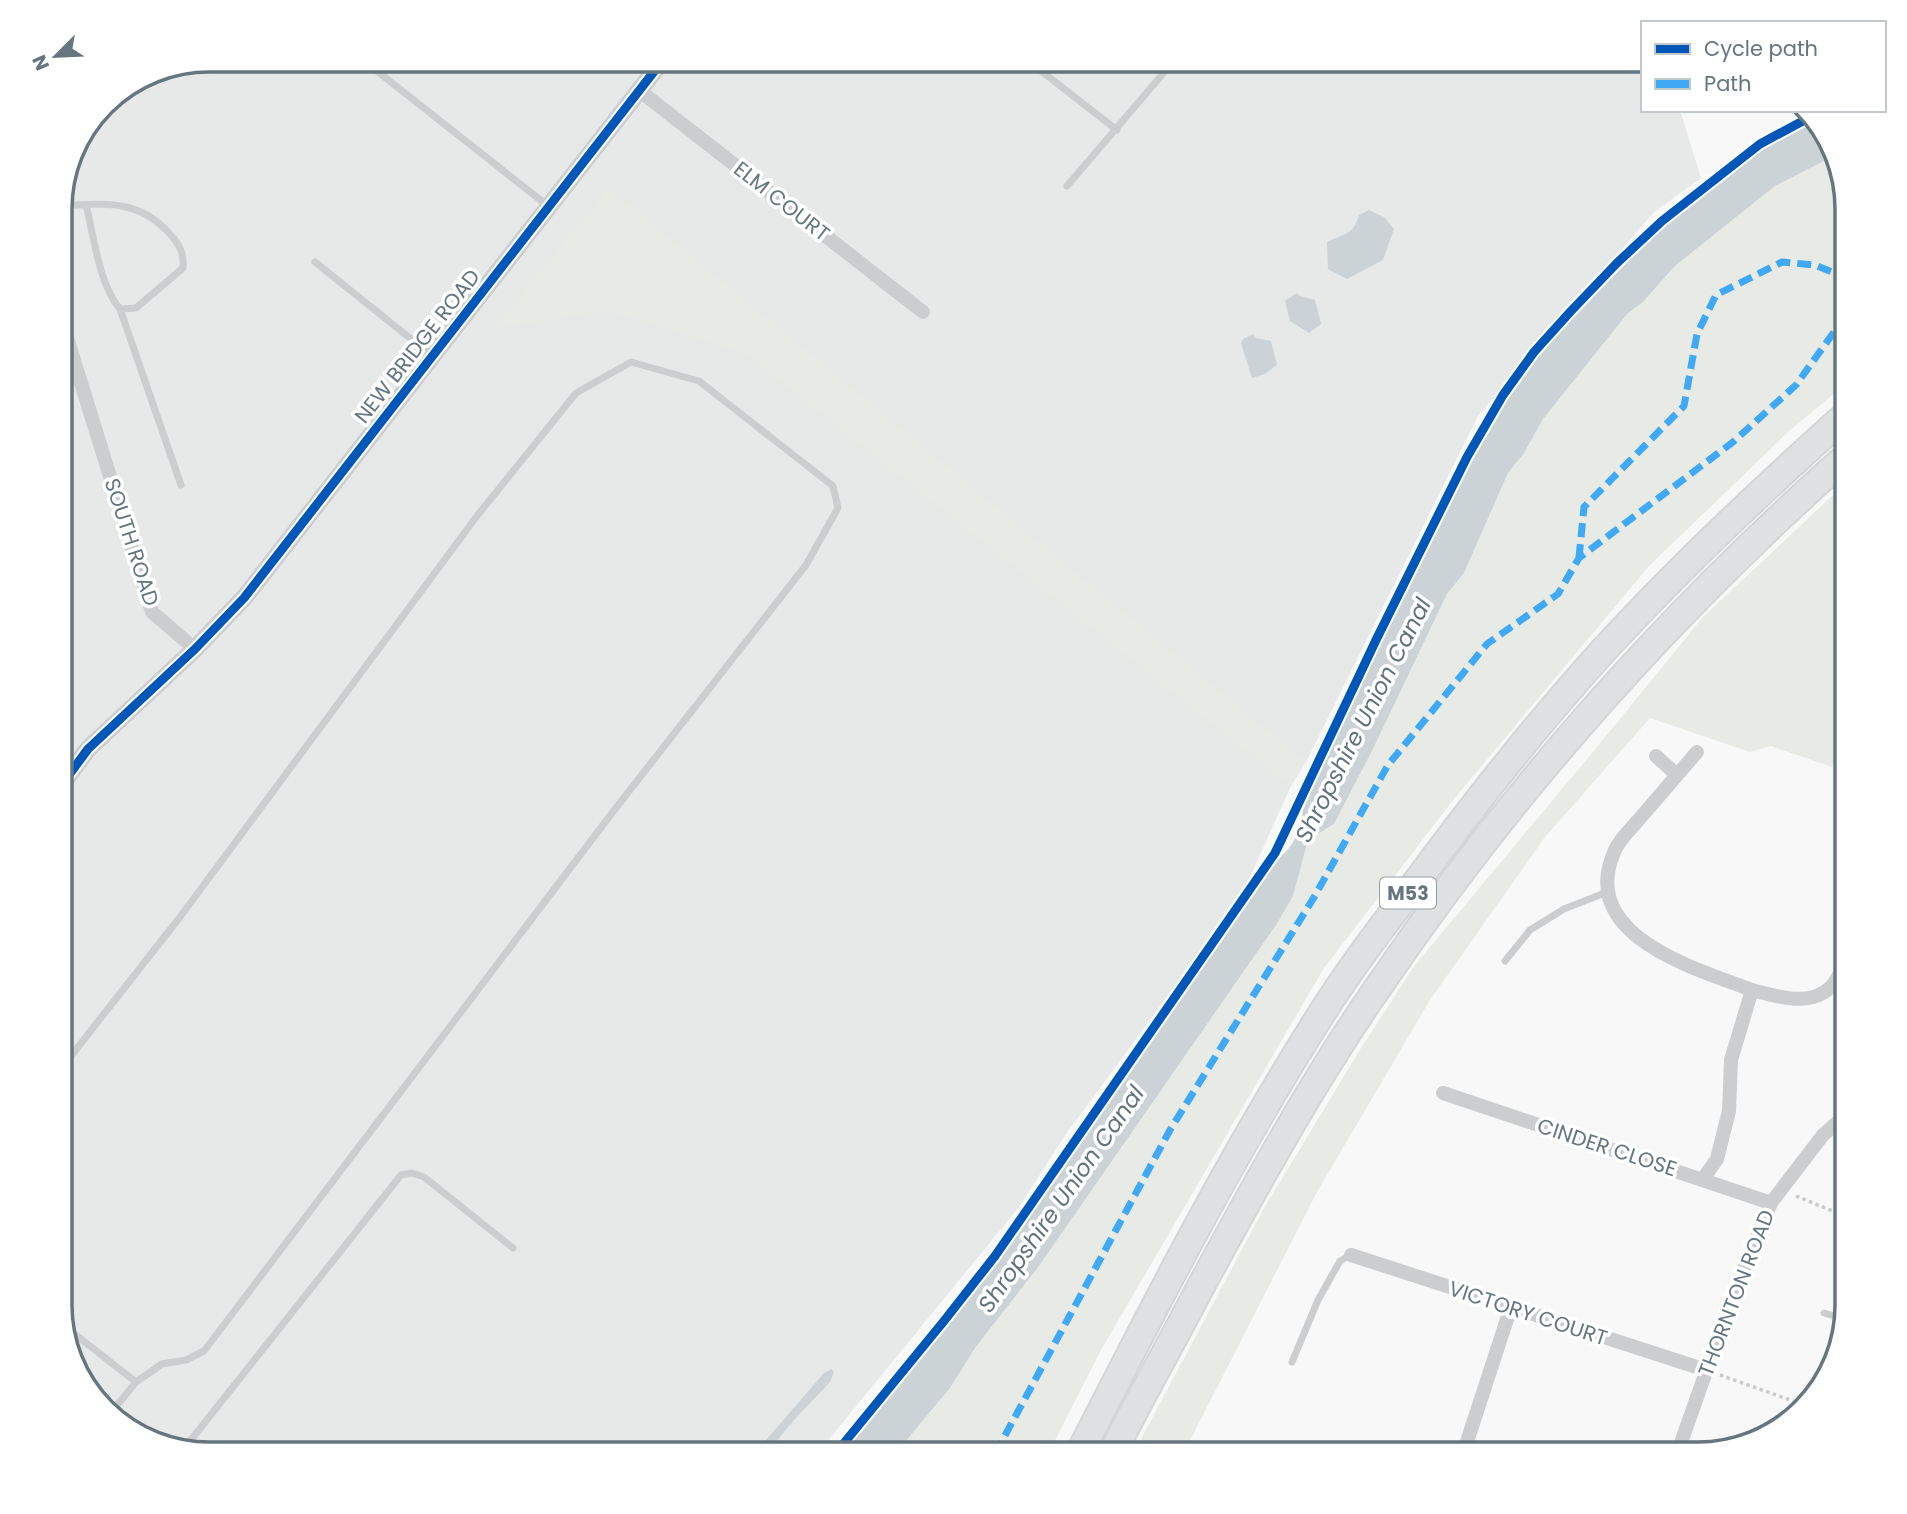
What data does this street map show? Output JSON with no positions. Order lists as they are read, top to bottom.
{
  "streets": {
    "highway": ["M53"],
    "street": [
      "ELM COURT",
      "NEW BRIDGE ROAD",
      "SOUTH ROAD",
      "CINDER CLOSE",
      "THORNTON ROAD",
      "VICTORY COURT"
    ]
  },
  "crossings": [
    ["ELM COURT", "NEW BRIDGE ROAD"],
    ["NEW BRIDGE ROAD", "SOUTH ROAD"],
    ["CINDER CLOSE", "THORNTON ROAD"],
    ["THORNTON ROAD", "VICTORY COURT"]
  ],
  "water": ["Shropshire Union Canal"],
  "legend": ["Cycle path", "Path"],
  "north": "bottom left"
}
